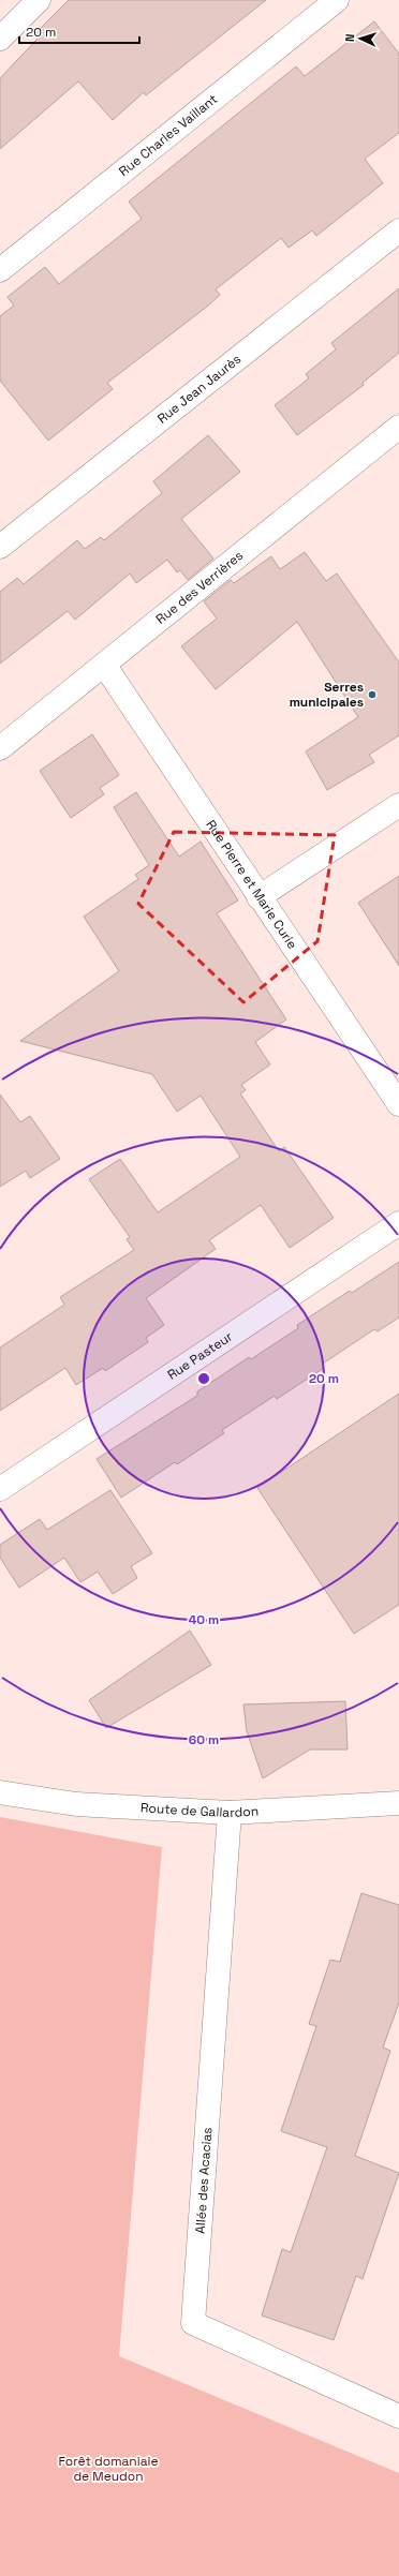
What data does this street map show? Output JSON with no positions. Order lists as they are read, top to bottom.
{
  "streets": {
    "street": [
      "Rue Charles Vaillant",
      "Rue Jean Jaurès",
      "Rue des Verrières",
      "Rue Pierre et Marie Curie",
      "Rue Pasteur",
      "Route de Gallardon",
      "Allée des Acacias"
    ]
  },
  "crossings": [
    ["Rue des Verrières", "Rue Pierre et Marie Curie"],
    ["Route de Gallardon", "Allée des Acacias"]
  ],
  "parks": ["Forêt domaniale de Meudon"],
  "places": ["Serres municipales"],
  "scale_bar": "20 m",
  "north": "left",
  "rings": ["20 m", "40 m", "60 m"]
}
